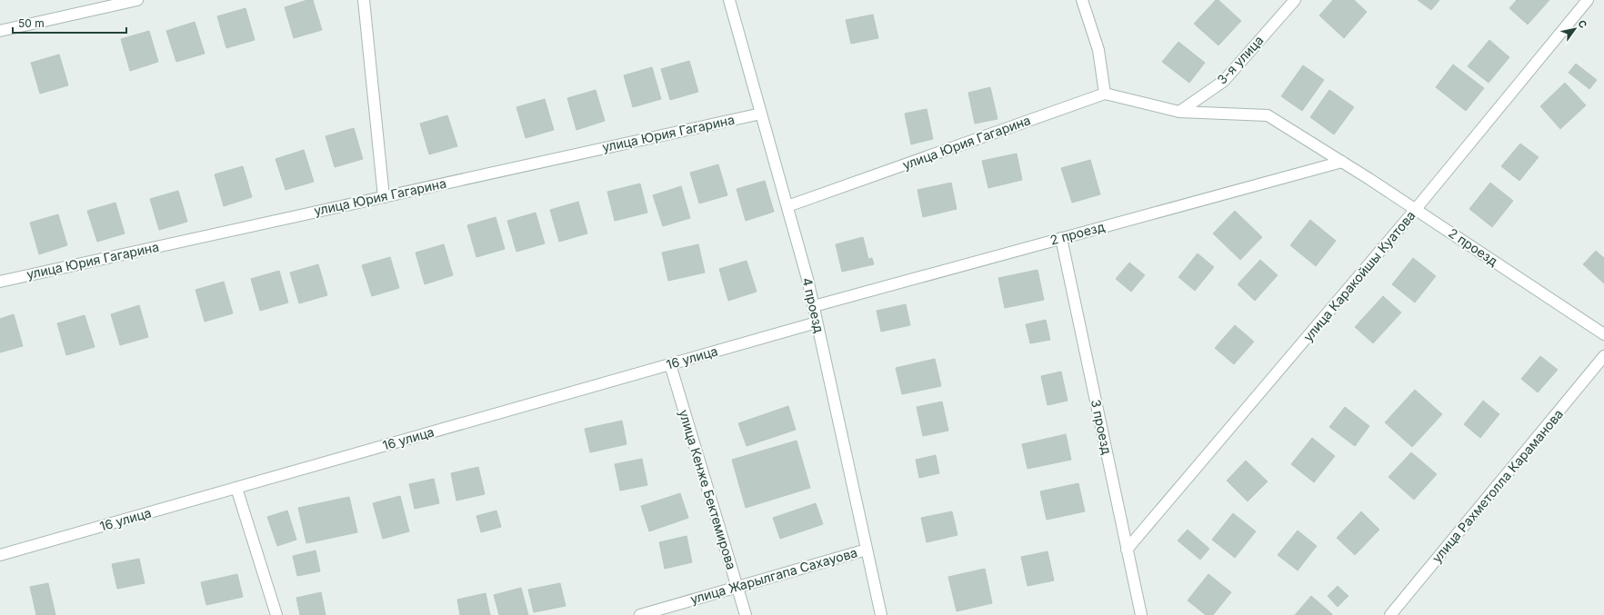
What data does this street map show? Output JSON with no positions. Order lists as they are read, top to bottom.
{
  "streets": {
    "street": [
      "3-я улица",
      "улица Юрия Гагарина",
      "2 проезд",
      "улица Каракойшы Куатова",
      "4 проезд",
      "16 улица",
      "3 проезд",
      "улица Рахметолла Караманова",
      "улица Кенже Бектемирова",
      "улица Жарылгапа Сахауова"
    ]
  },
  "crossings": [
    ["3-я улица", "2 проезд"],
    ["улица Юрия Гагарина", "2 проезд"],
    ["улица Юрия Гагарина", "4 проезд"],
    ["2 проезд", "улица Каракойшы Куатова"],
    ["2 проезд", "4 проезд"],
    ["2 проезд", "3 проезд"],
    ["улица Каракойшы Куатова", "3 проезд"],
    ["4 проезд", "16 улица"],
    ["4 проезд", "улица Жарылгапа Сахауова"],
    ["16 улица", "улица Кенже Бектемирова"],
    ["улица Кенже Бектемирова", "улица Жарылгапа Сахауова"]
  ],
  "scale_bar": "50 m",
  "north": "top right"
}
